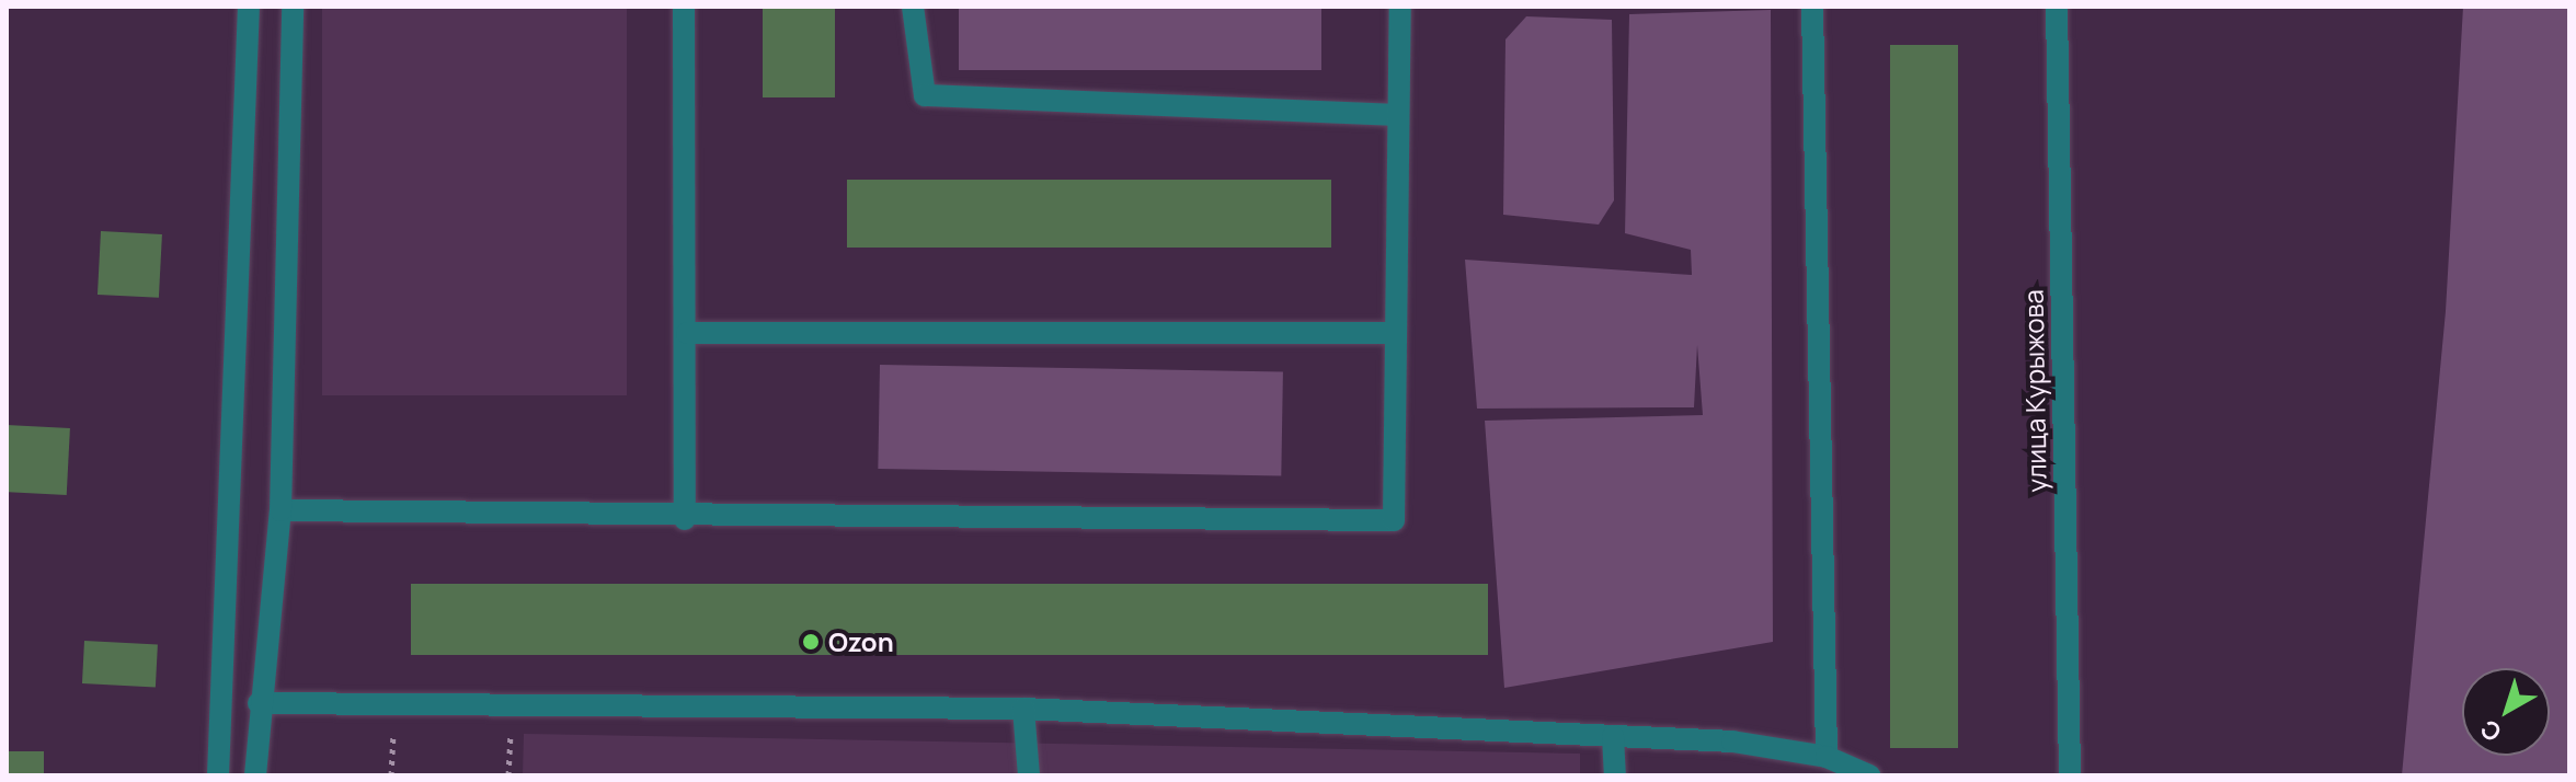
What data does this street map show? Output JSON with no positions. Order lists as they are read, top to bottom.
{
  "streets": {
    "street": ["улица Курыжова"]
  },
  "places": ["Ozon"],
  "north": "bottom left"
}
